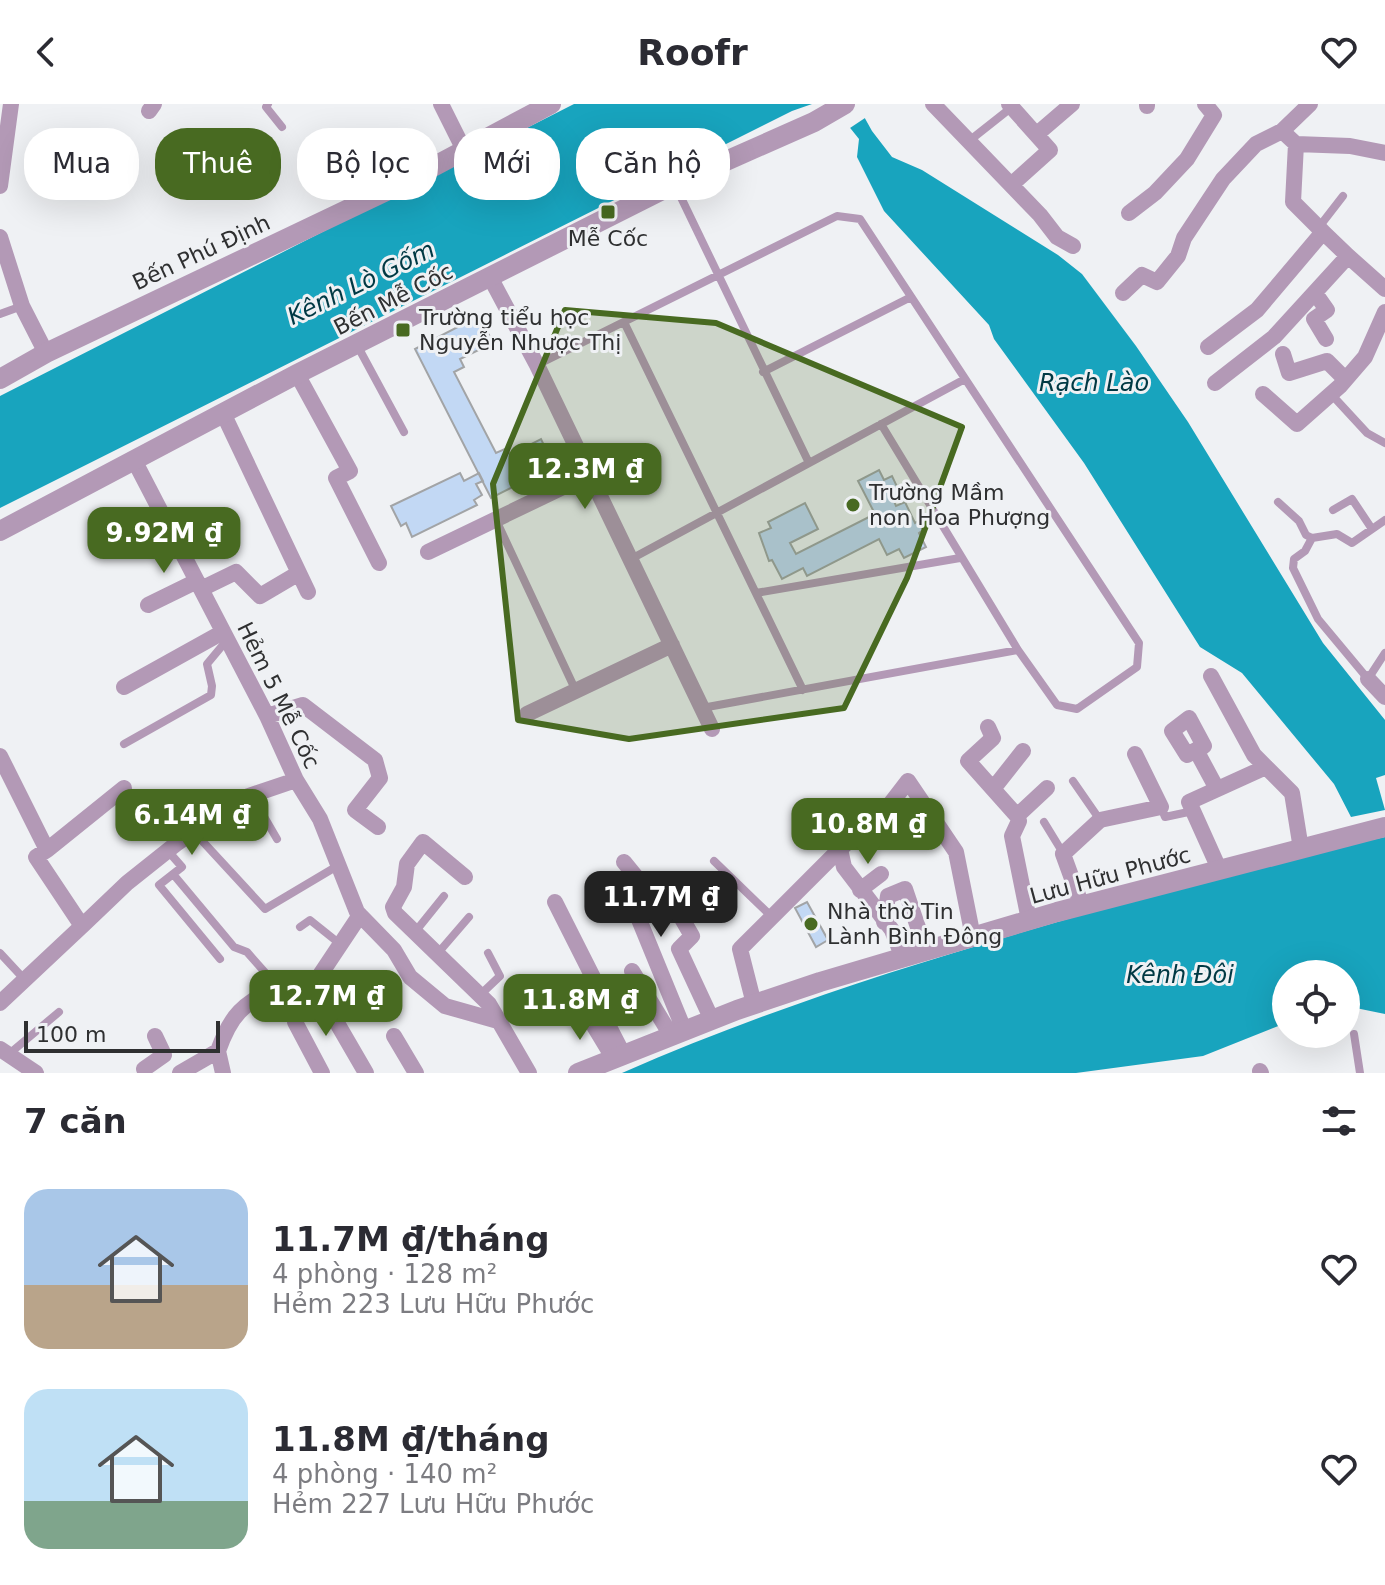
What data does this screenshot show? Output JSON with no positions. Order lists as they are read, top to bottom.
{
  "streets": {
    "street": [
      "Bến Phú Định",
      "Bến Mễ Cốc",
      "Hẻm 5 Mễ Cốc",
      "Lưu Hữu Phước"
    ]
  },
  "crossings": [
    ["Bến Mễ Cốc", "Hẻm 5 Mễ Cốc"]
  ],
  "water": ["Kênh Lò Gốm", "Rạch Lào", "Kênh Đôi"],
  "places": {
    "transit": ["Mễ Cốc", "Trường tiểu học Nguyễn Nhược Thị"],
    "other": ["Trường Mầm non Hoa Phượng", "Nhà thờ Tin Lành Bình Đông"]
  },
  "scale_bar": "100 m",
  "page": {
    "header": "Roofr",
    "chip": [
      "Mua",
      "Thuê",
      "Bộ lọc",
      "Mới",
      "Căn hộ"
    ],
    "price": [
      "12.3M ₫",
      "9.92M ₫",
      "6.14M ₫",
      "10.8M ₫",
      "11.7M ₫",
      "12.7M ₫",
      "11.8M ₫"
    ],
    "scale": "100 m",
    "heading": "7 căn",
    "list": [
      {
        "name": "11.7M ₫/tháng",
        "note": "4 phòng · 128 m² · Hẻm 223 Lưu Hữu Phước"
      },
      {
        "name": "11.8M ₫/tháng",
        "note": "4 phòng · 140 m² · Hẻm 227 Lưu Hữu Phước"
      }
    ]
  }
}
